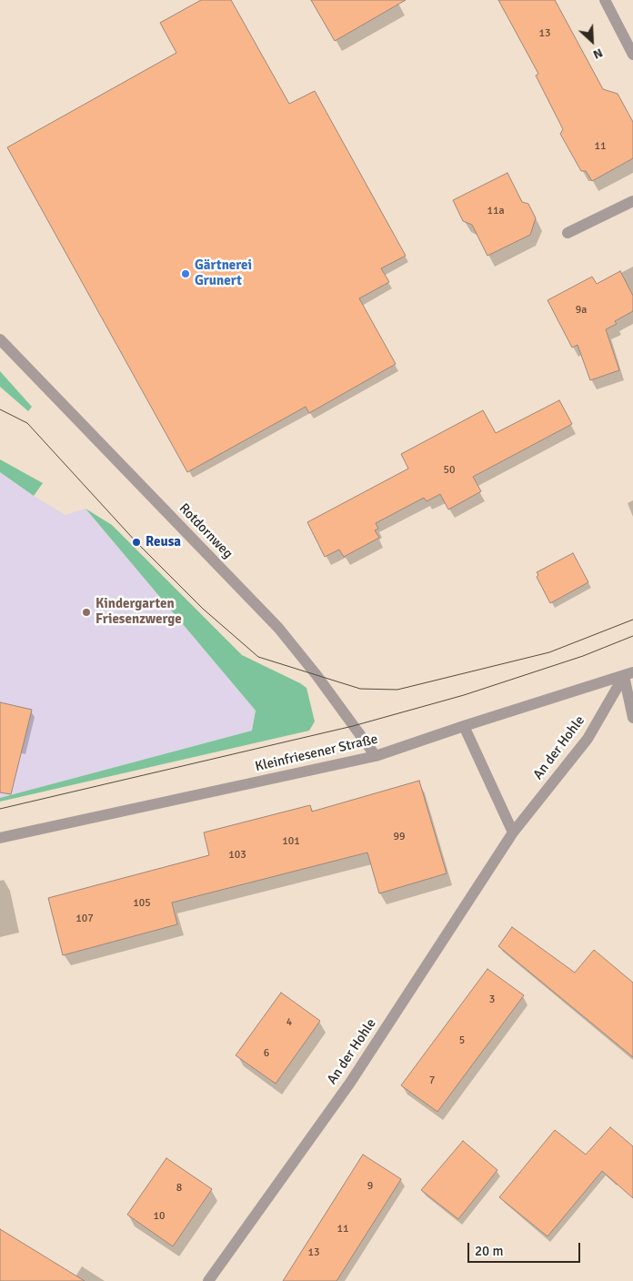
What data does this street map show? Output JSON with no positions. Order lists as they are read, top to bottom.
{
  "streets": {
    "street": ["Rotdornweg", "An der Hohle", "Kleinfriesener Straße"]
  },
  "crossings": [
    ["Rotdornweg", "Kleinfriesener Straße"],
    ["An der Hohle", "Kleinfriesener Straße"]
  ],
  "places": ["Gärtnerei Grunert", "Reusa", "Kindergarten Friesenzwerge"],
  "house_numbers": [
    "13",
    "11",
    "11a",
    "9a",
    "50",
    "99",
    "101",
    "103",
    "105",
    "107",
    "3",
    "4",
    "5",
    "6",
    "7",
    "9",
    "8",
    "10",
    "11",
    "13"
  ],
  "scale_bar": "20 m",
  "north": "bottom right"
}
